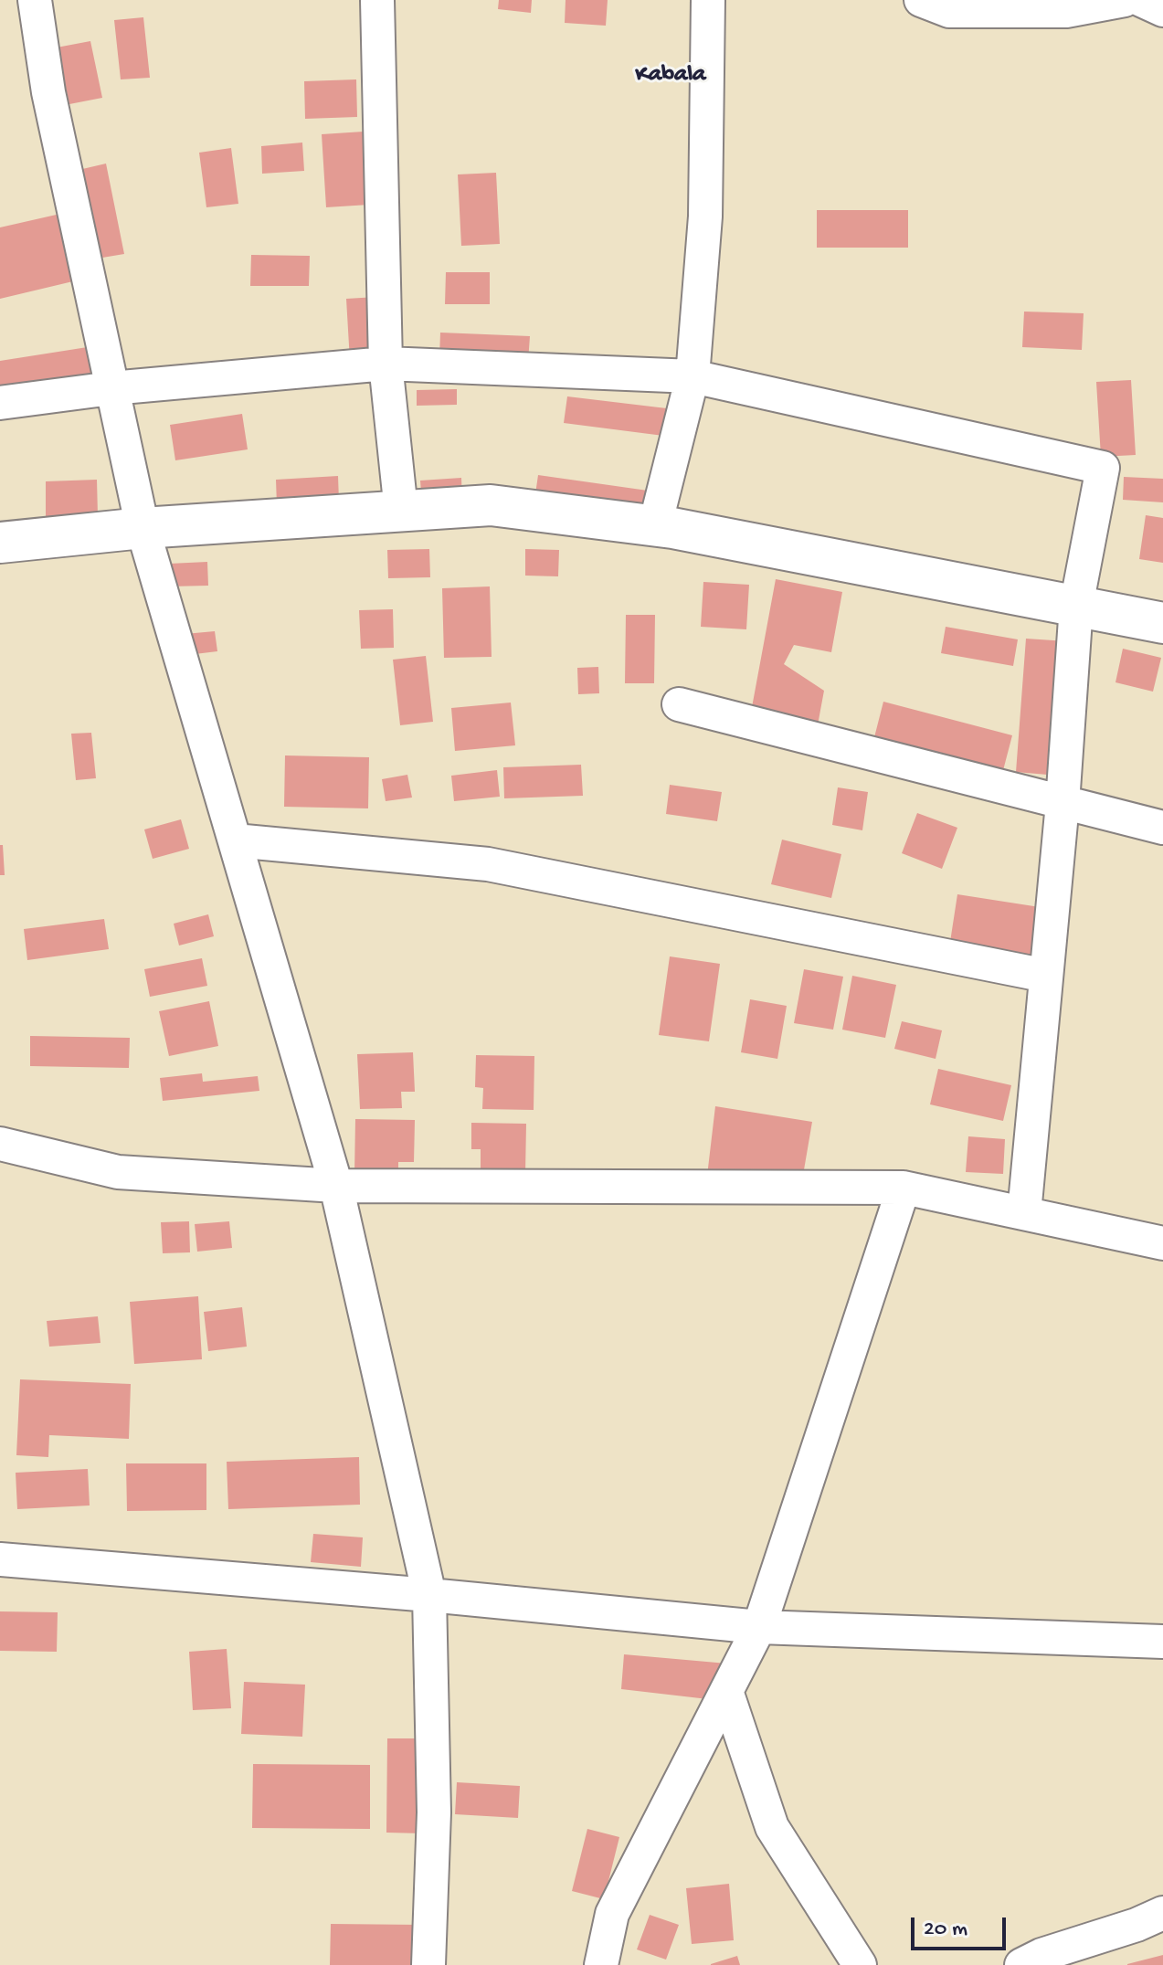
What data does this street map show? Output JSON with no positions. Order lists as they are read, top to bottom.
{
  "districts": ["Kabala"],
  "scale_bar": "20 m"
}
